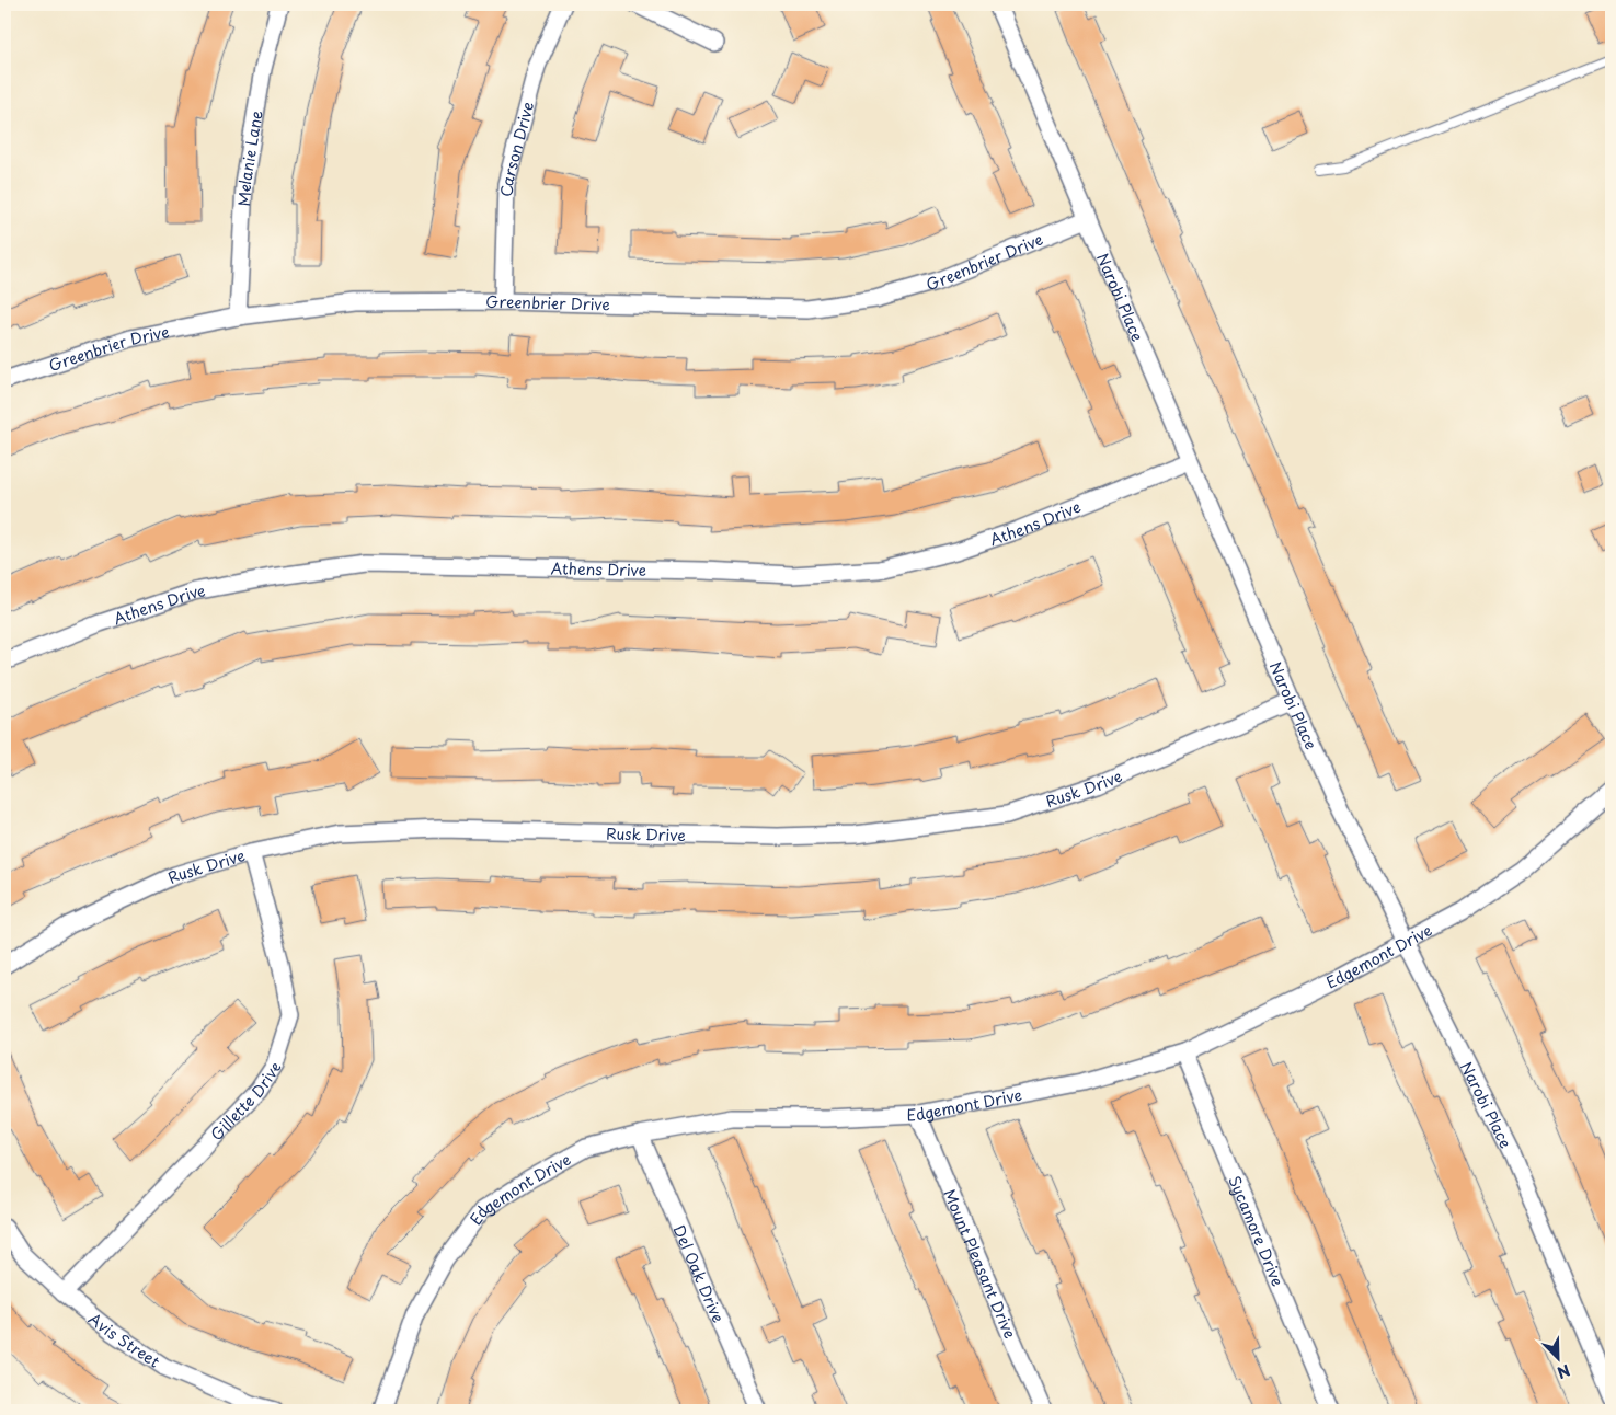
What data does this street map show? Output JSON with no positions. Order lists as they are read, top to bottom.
{
  "streets": {
    "street": [
      "Carson Drive",
      "Melanie Lane",
      "Greenbrier Drive",
      "Narobi Place",
      "Athens Drive",
      "Rusk Drive",
      "Edgemont Drive",
      "Gillette Drive",
      "Sycamore Drive",
      "Mount Pleasant Drive",
      "Del Oak Drive",
      "Avis Street"
    ]
  },
  "crossings": [
    ["Carson Drive", "Greenbrier Drive"],
    ["Melanie Lane", "Greenbrier Drive"],
    ["Greenbrier Drive", "Narobi Place"],
    ["Narobi Place", "Athens Drive"],
    ["Narobi Place", "Rusk Drive"],
    ["Narobi Place", "Edgemont Drive"],
    ["Rusk Drive", "Gillette Drive"],
    ["Edgemont Drive", "Sycamore Drive"],
    ["Edgemont Drive", "Mount Pleasant Drive"],
    ["Edgemont Drive", "Del Oak Drive"],
    ["Gillette Drive", "Avis Street"]
  ],
  "north": "bottom right"
}
